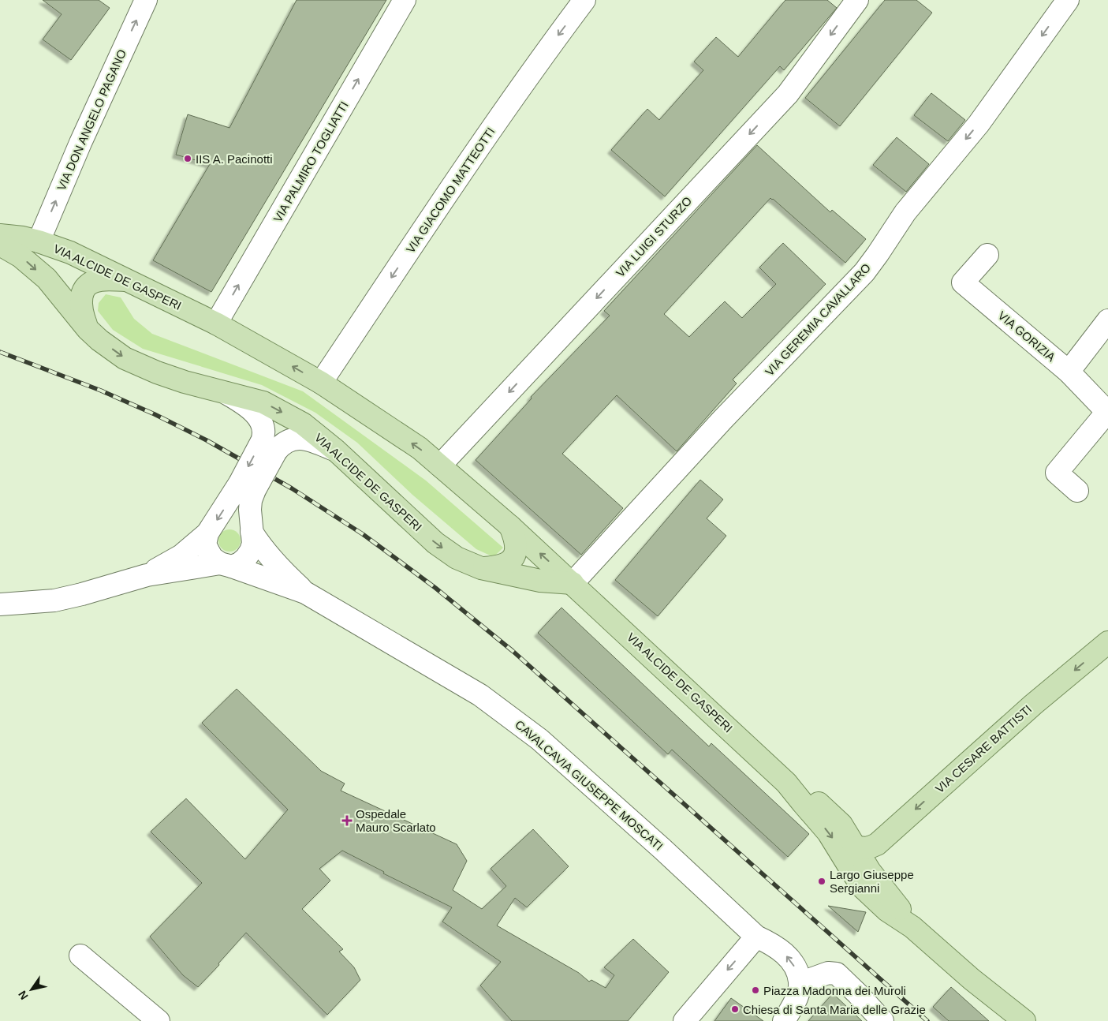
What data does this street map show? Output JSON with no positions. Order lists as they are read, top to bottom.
{
  "streets": {
    "main road": ["VIA ALCIDE DE GASPERI", "VIA CESARE BATTISTI"],
    "street": [
      "VIA DON ANGELO PAGANO",
      "VIA PALMIRO TOGLIATTI",
      "VIA GIACOMO MATTEOTTI",
      "VIA LUIGI STURZO",
      "VIA GEREMIA CAVALLARO",
      "VIA GORIZIA",
      "CAVALCAVIA GIUSEPPE MOSCATI"
    ]
  },
  "crossings": [
    ["VIA DON ANGELO PAGANO", "VIA ALCIDE DE GASPERI"],
    ["VIA PALMIRO TOGLIATTI", "VIA ALCIDE DE GASPERI"],
    ["VIA GIACOMO MATTEOTTI", "VIA ALCIDE DE GASPERI"],
    ["VIA LUIGI STURZO", "VIA ALCIDE DE GASPERI"],
    ["VIA ALCIDE DE GASPERI", "VIA GEREMIA CAVALLARO"],
    ["VIA ALCIDE DE GASPERI", "VIA CESARE BATTISTI"],
    ["VIA ALCIDE DE GASPERI", "CAVALCAVIA GIUSEPPE MOSCATI"]
  ],
  "one_way": [
    "VIA DON ANGELO PAGANO",
    "VIA PALMIRO TOGLIATTI",
    "VIA GIACOMO MATTEOTTI",
    "VIA LUIGI STURZO",
    "VIA GEREMIA CAVALLARO",
    "VIA CESARE BATTISTI"
  ],
  "places": {
    "other": [
      "IIS A. Pacinotti",
      "Largo Giuseppe Sergianni",
      "Piazza Madonna dei Muroli",
      "Chiesa di Santa Maria delle Grazie"
    ],
    "health": ["Ospedale Mauro Scarlato"]
  },
  "north": "bottom left"
}
